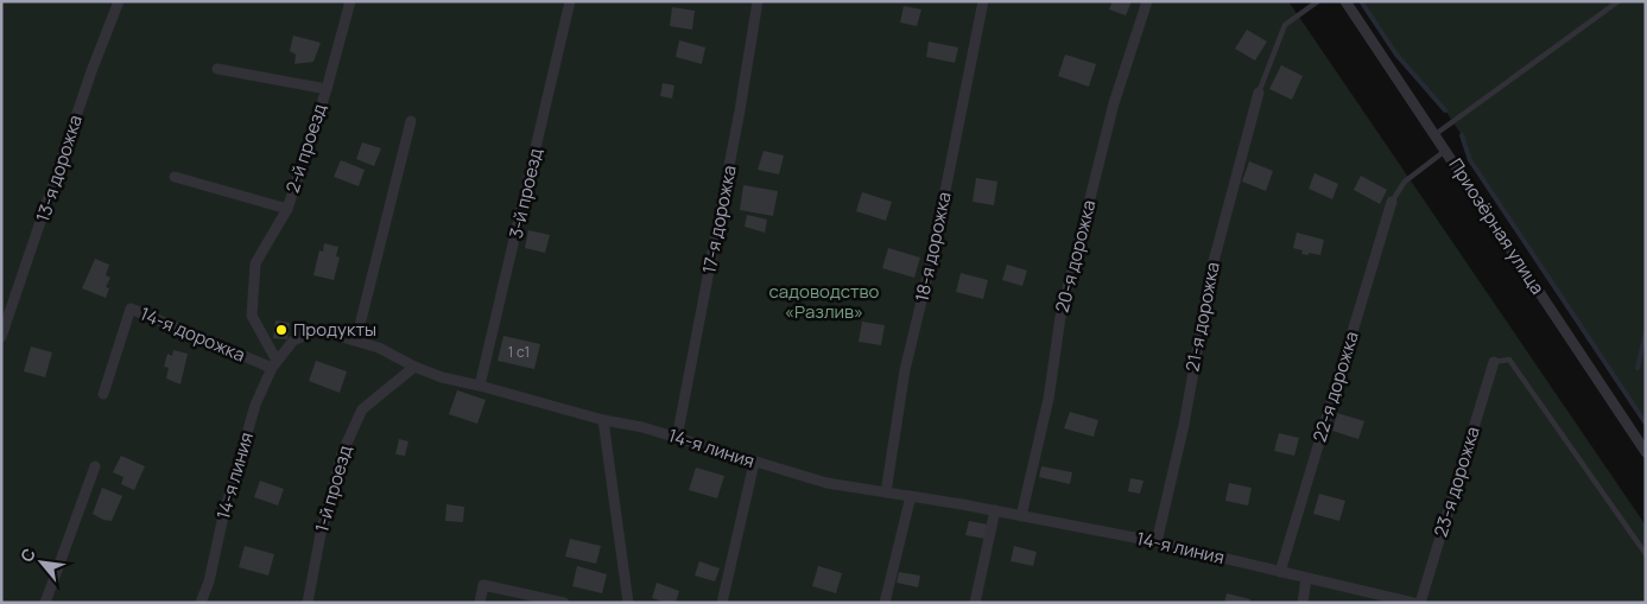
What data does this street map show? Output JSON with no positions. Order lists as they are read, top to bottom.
{
  "streets": {
    "street": [
      "2-й проезд",
      "13-я дорожка",
      "3-й проезд",
      "17-я дорожка",
      "Приозёрная улица",
      "18-я дорожка",
      "20-я дорожка",
      "21-я дорожка",
      "14-я дорожка",
      "22-я дорожка",
      "14-я линия",
      "23-я дорожка",
      "1-й проезд"
    ]
  },
  "crossings": [
    ["2-й проезд", "14-я дорожка"],
    ["2-й проезд", "14-я линия"],
    ["3-й проезд", "14-я линия"],
    ["17-я дорожка", "14-я линия"],
    ["18-я дорожка", "14-я линия"],
    ["20-я дорожка", "14-я линия"],
    ["21-я дорожка", "14-я линия"],
    ["14-я дорожка", "14-я линия"],
    ["22-я дорожка", "14-я линия"],
    ["14-я линия", "1-й проезд"]
  ],
  "parks": ["садоводство «Разлив»"],
  "places": ["Продукты"],
  "house_numbers": ["1 с1"],
  "north": "top left"
}
